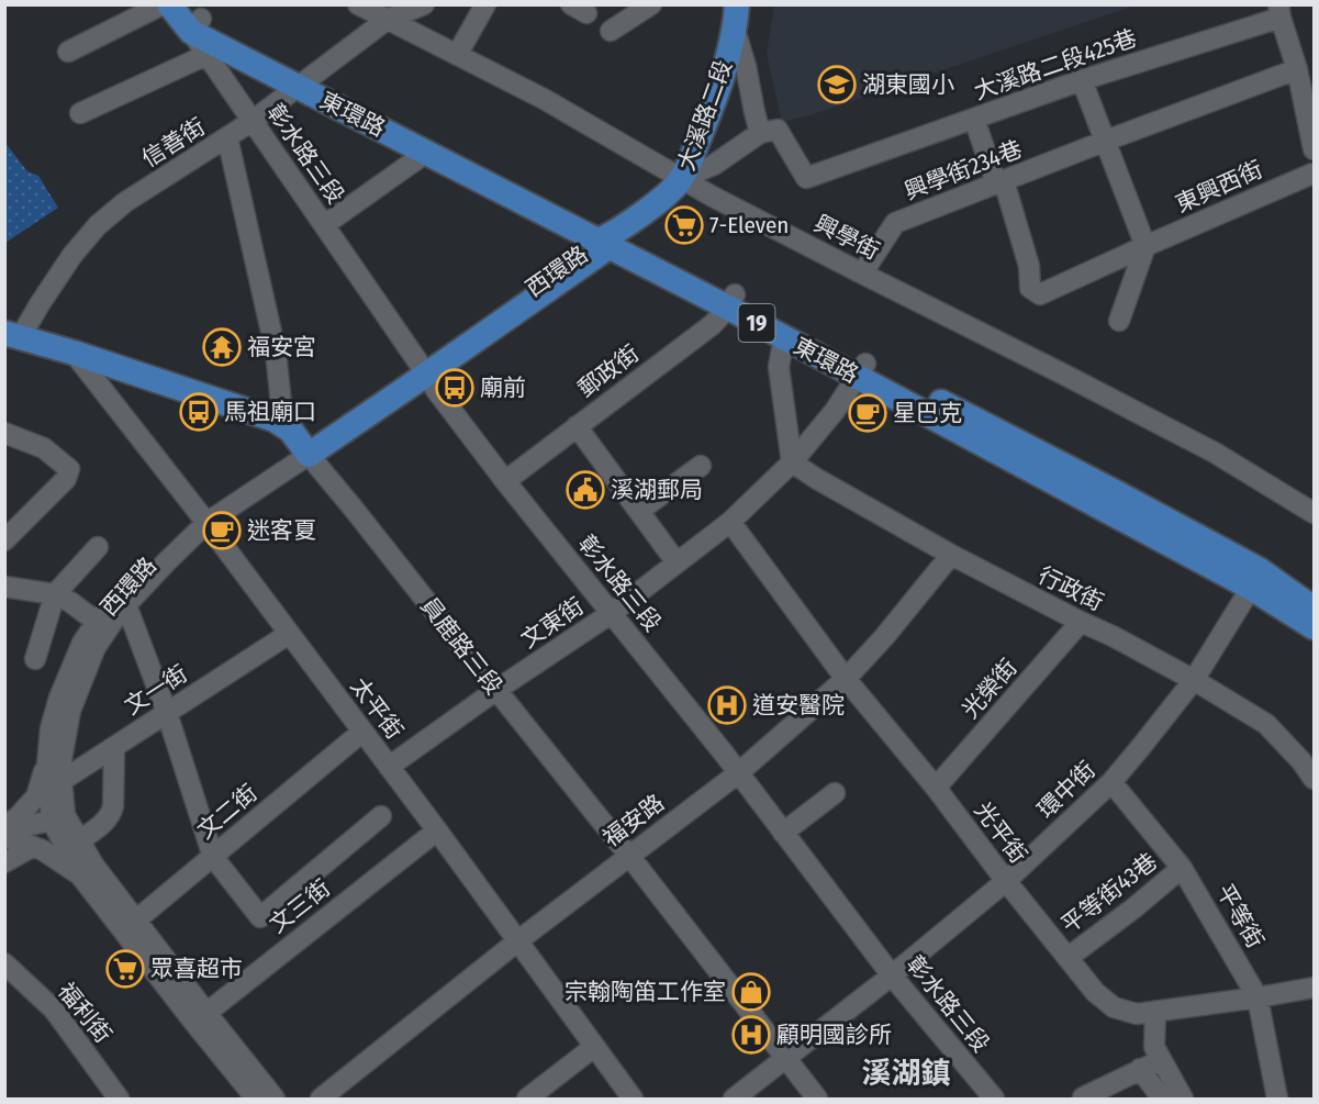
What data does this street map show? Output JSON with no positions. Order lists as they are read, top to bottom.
{
  "streets": {
    "main road": [
      "東環路",
      "大溪路二段",
      "西環路",
      "19",
      "員鹿路三段"
    ],
    "street": [
      "大溪路二段425巷",
      "信善街",
      "彰水路三段",
      "興學街234巷",
      "東興西街",
      "興學街",
      "郵政街",
      "行政街",
      "文東街",
      "光榮街",
      "文一街",
      "太平街",
      "環中街",
      "文二街",
      "福安路",
      "光平街",
      "平等街43巷",
      "文三街",
      "平等街",
      "福利街"
    ]
  },
  "crossings": [
    ["東環路", "大溪路二段"],
    ["東環路", "信善街"],
    ["東環路", "彰水路三段"],
    ["東環路", "西環路"],
    ["東環路", "19"],
    ["東環路", "郵政街"],
    ["東環路", "文東街"],
    ["東環路", "環中街"],
    ["大溪路二段", "興學街"],
    ["大溪路二段", "西環路"],
    ["信善街", "彰水路三段"],
    ["信善街", "興學街"],
    ["信善街", "員鹿路三段"],
    ["彰水路三段", "西環路"],
    ["彰水路三段", "19"],
    ["彰水路三段", "郵政街"],
    ["彰水路三段", "文東街"],
    ["彰水路三段", "環中街"],
    ["彰水路三段", "福安路"],
    ["興學街234巷", "東興西街"],
    ["興學街234巷", "興學街"],
    ["西環路", "員鹿路三段"],
    ["西環路", "文一街"],
    ["西環路", "太平街"],
    ["西環路", "文二街"],
    ["西環路", "文三街"],
    ["行政街", "文東街"],
    ["行政街", "光榮街"],
    ["行政街", "環中街"],
    ["行政街", "福安路"],
    ["文東街", "員鹿路三段"],
    ["文東街", "太平街"],
    ["文東街", "光平街"],
    ["員鹿路三段", "太平街"],
    ["員鹿路三段", "環中街"],
    ["員鹿路三段", "福安路"],
    ["光榮街", "光平街"],
    ["文一街", "太平街"],
    ["太平街", "文二街"],
    ["太平街", "福安路"],
    ["太平街", "文三街"],
    ["環中街", "光平街"],
    ["環中街", "平等街"],
    ["福安路", "光平街"],
    ["光平街", "平等街43巷"],
    ["光平街", "平等街"],
    ["平等街43巷", "平等街"]
  ],
  "districts": ["溪湖鎮"],
  "places": {
    "school or university": ["湖東國小"],
    "supermarket": ["7-Eleven", "眾喜超市"],
    "temple": ["福安宮"],
    "bus stop": ["廟前", "馬祖廟口"],
    "cafe": ["星巴克", "迷客夏"],
    "public building": ["溪湖郵局"],
    "hospital": ["道安醫院", "顧明國診所"],
    "shop": ["宗翰陶笛工作室"]
  }
}
